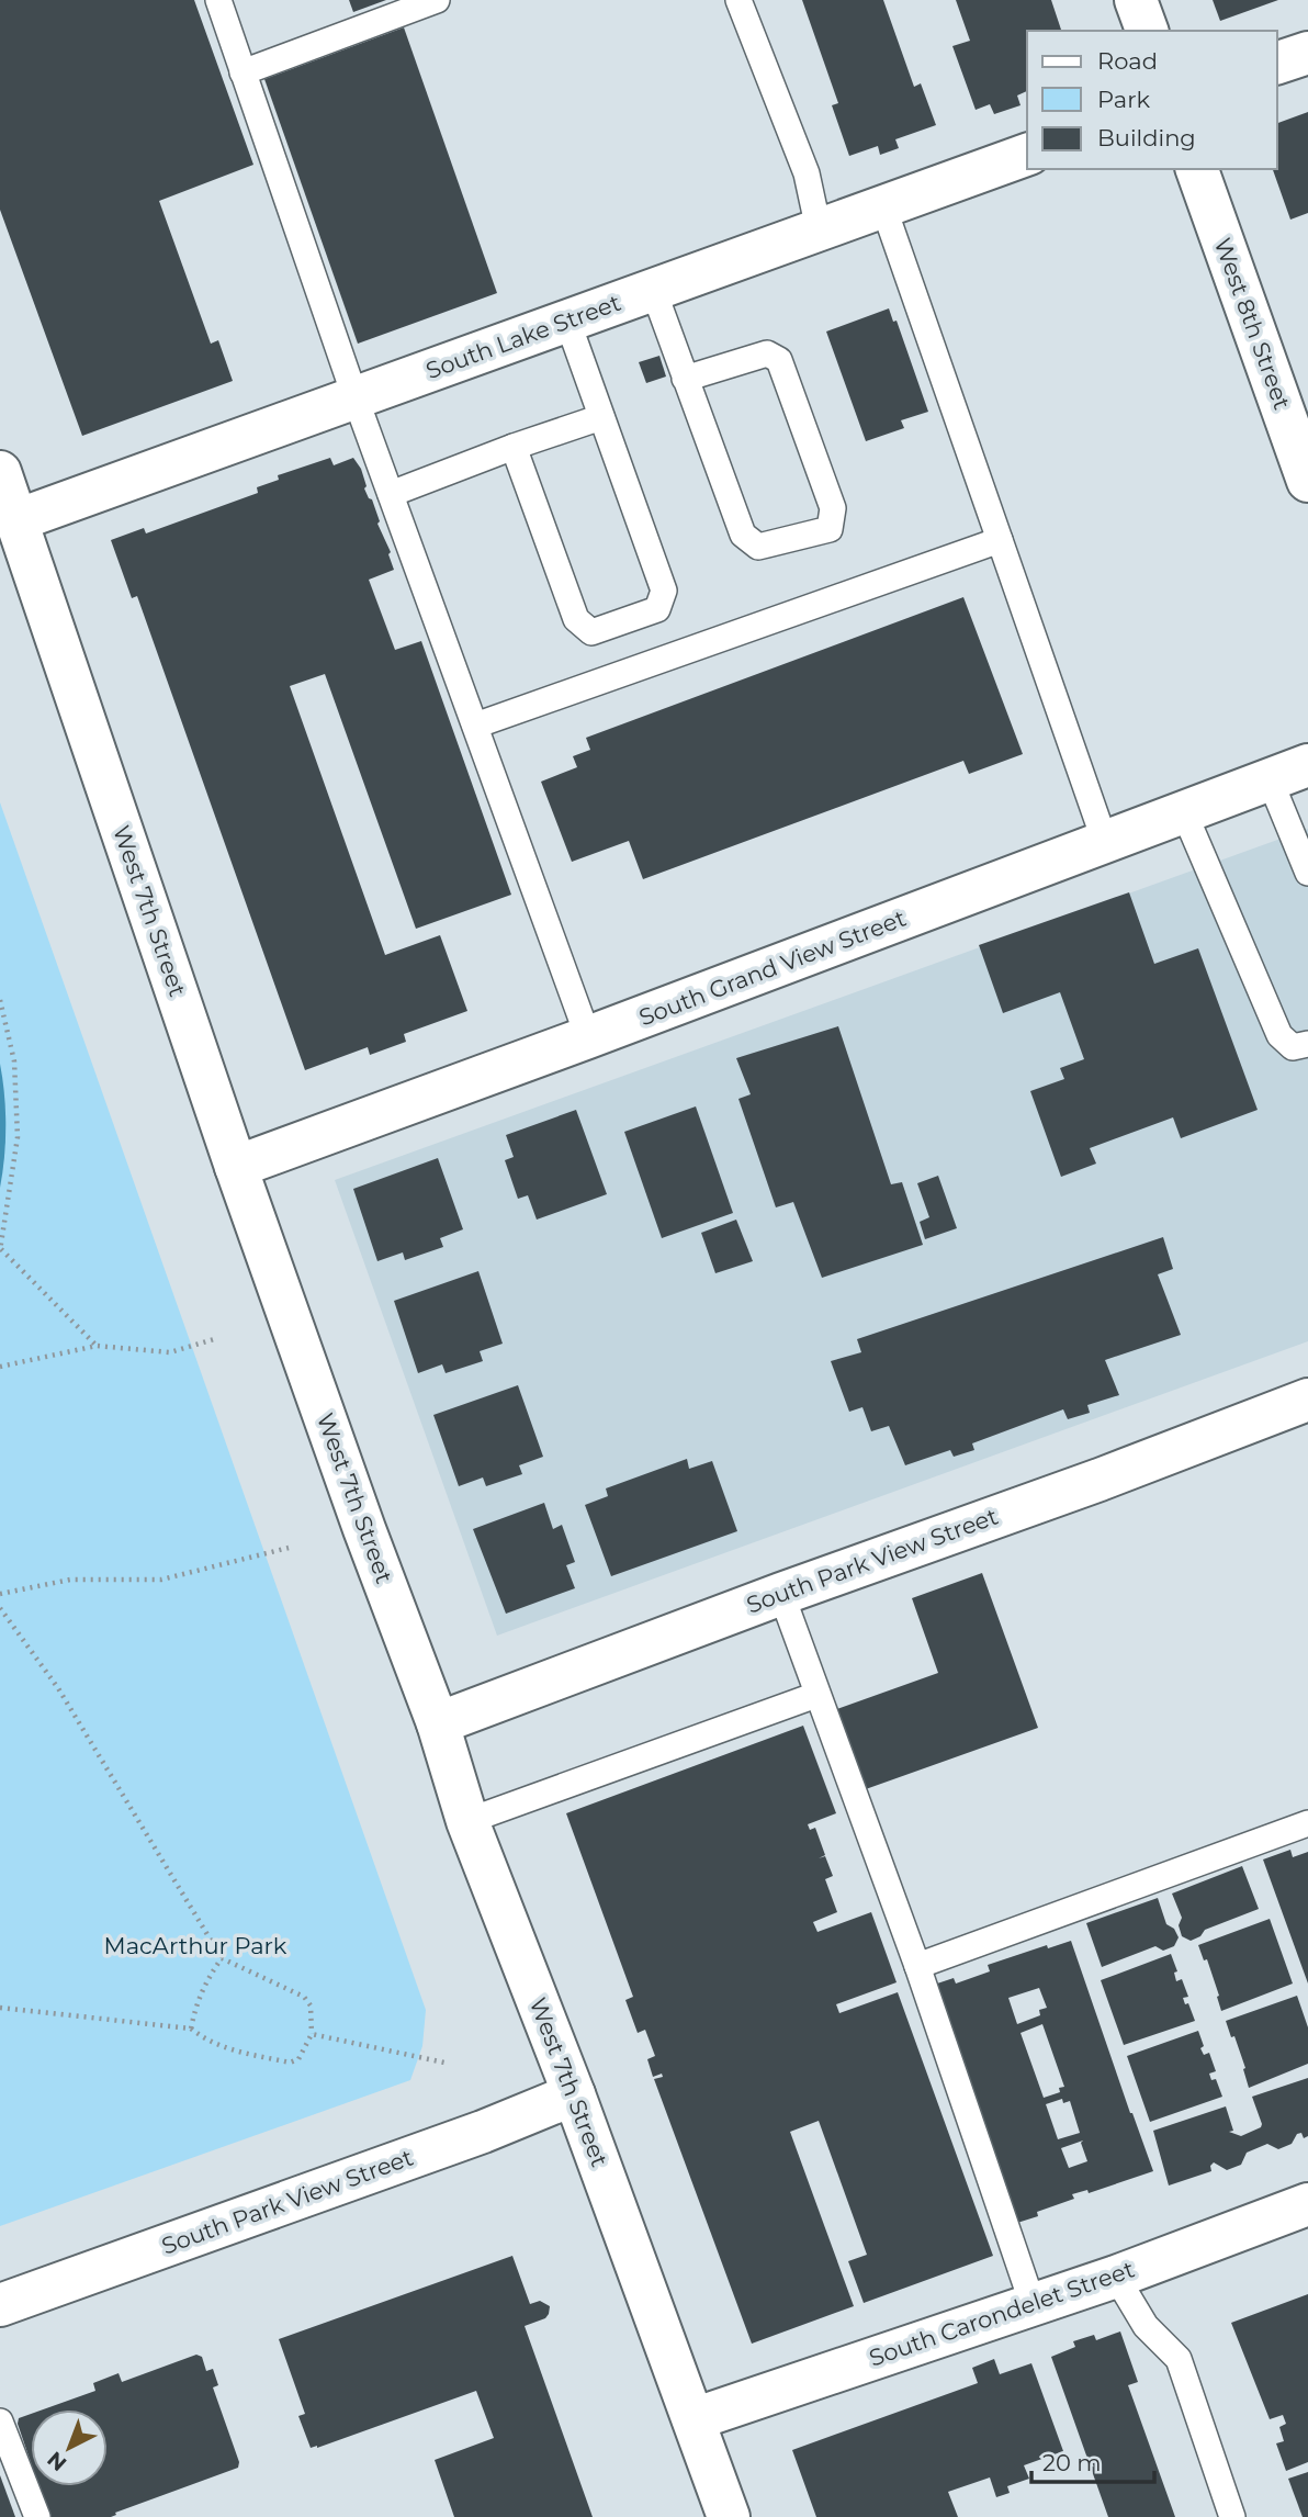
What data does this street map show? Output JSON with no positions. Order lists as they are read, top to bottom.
{
  "streets": {
    "street": [
      "West 8th Street",
      "South Lake Street",
      "West 7th Street",
      "South Grand View Street",
      "South Park View Street",
      "South Carondelet Street"
    ]
  },
  "crossings": [
    ["South Lake Street", "West 7th Street"],
    ["West 7th Street", "South Grand View Street"],
    ["West 7th Street", "South Park View Street"],
    ["West 7th Street", "South Carondelet Street"]
  ],
  "parks": ["MacArthur Park"],
  "legend": ["Road", "Park", "Building"],
  "scale_bar": "20 m",
  "north": "bottom left"
}
